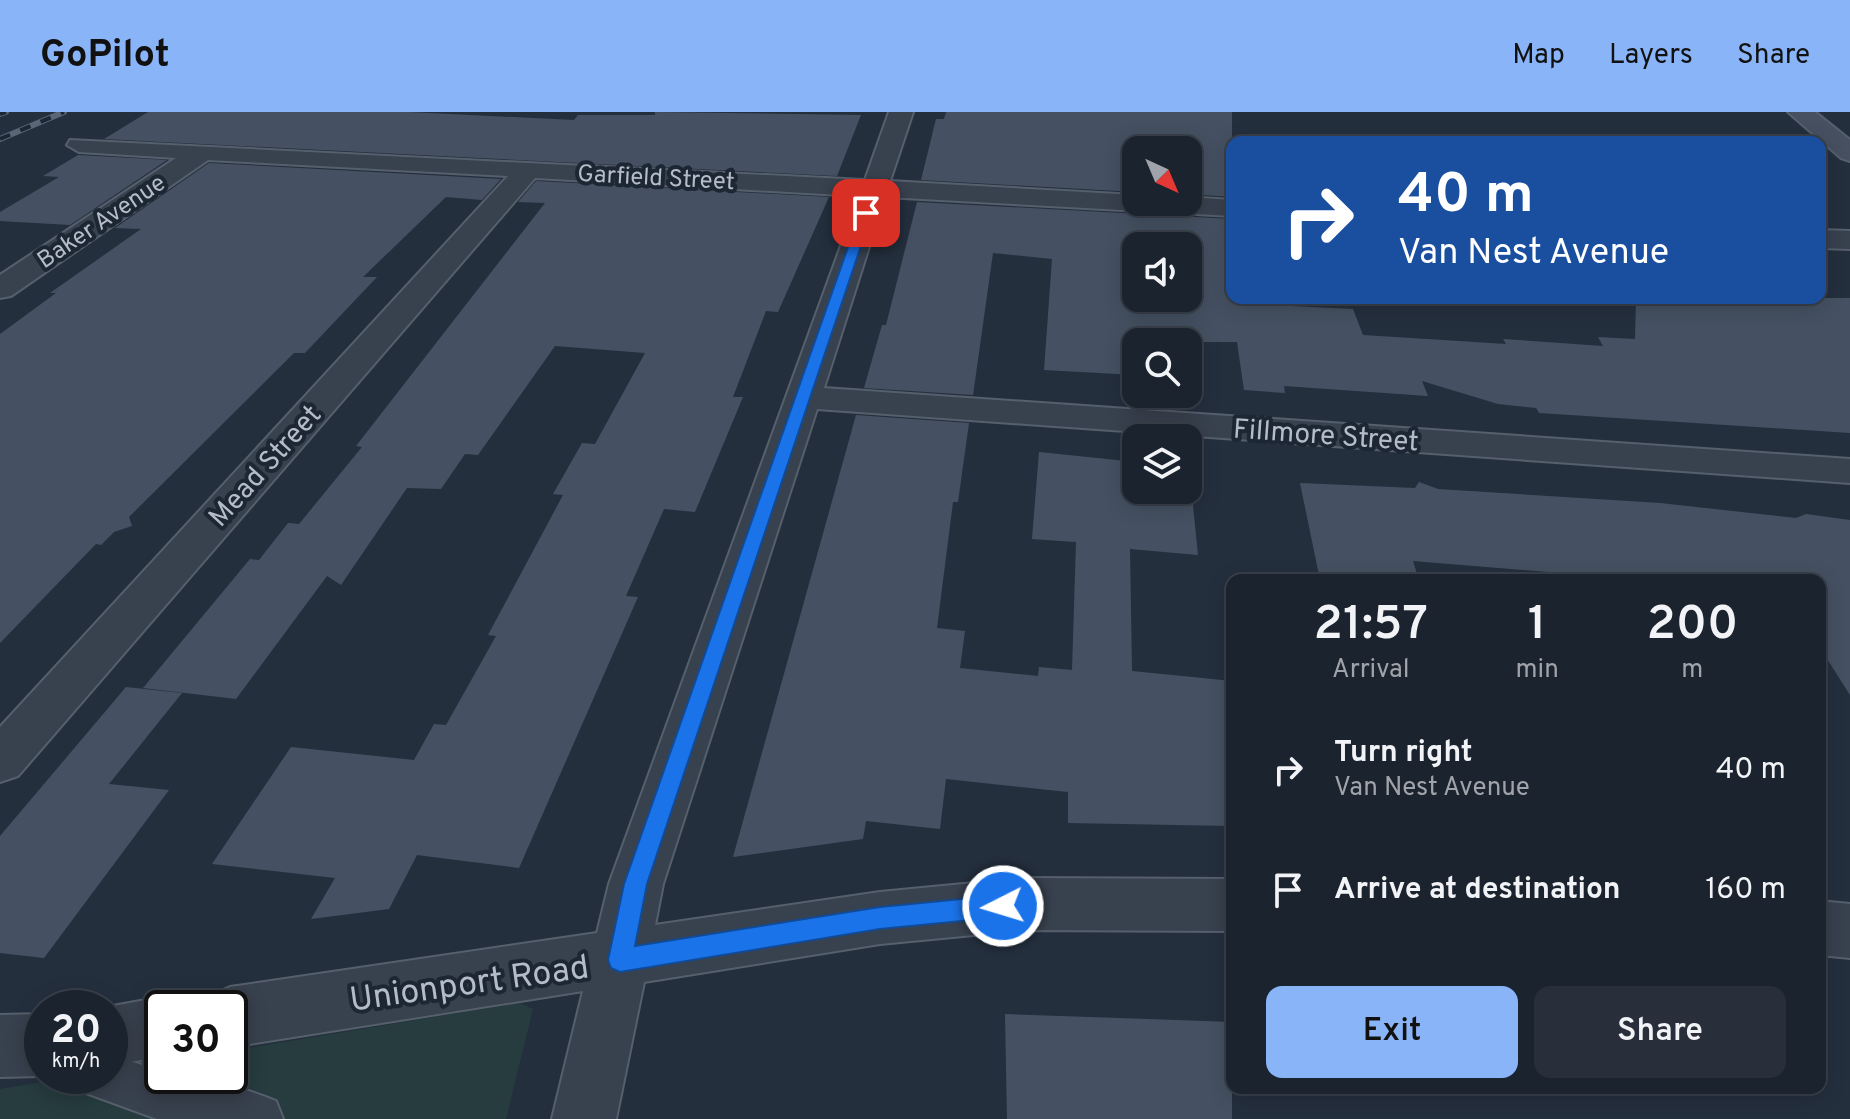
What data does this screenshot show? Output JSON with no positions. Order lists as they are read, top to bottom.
{
  "streets": {
    "street": [
      "Garfield Street",
      "Baker Avenue",
      "Fillmore Street",
      "Mead Street",
      "Unionport Road"
    ]
  },
  "crossings": [
    ["Garfield Street", "Baker Avenue"],
    ["Garfield Street", "Mead Street"]
  ],
  "north": "bottom right",
  "page": {
    "header": "GoPilot",
    "nav": ["Map", "Layers", "Share"],
    "turn": ["40 m", "Van Nest Avenue"],
    "eta": [
      "21:57",
      "Arrival",
      "1",
      "min",
      "200",
      "m"
    ],
    "list": [
      {
        "name": "Turn right",
        "note": "Van Nest Avenue",
        "value": "40 m"
      },
      {
        "name": "Arrive at destination",
        "value": "160 m"
      }
    ],
    "buttons": ["Exit", "Share"],
    "speed": "20 km/h",
    "limit": "30"
  }
}
